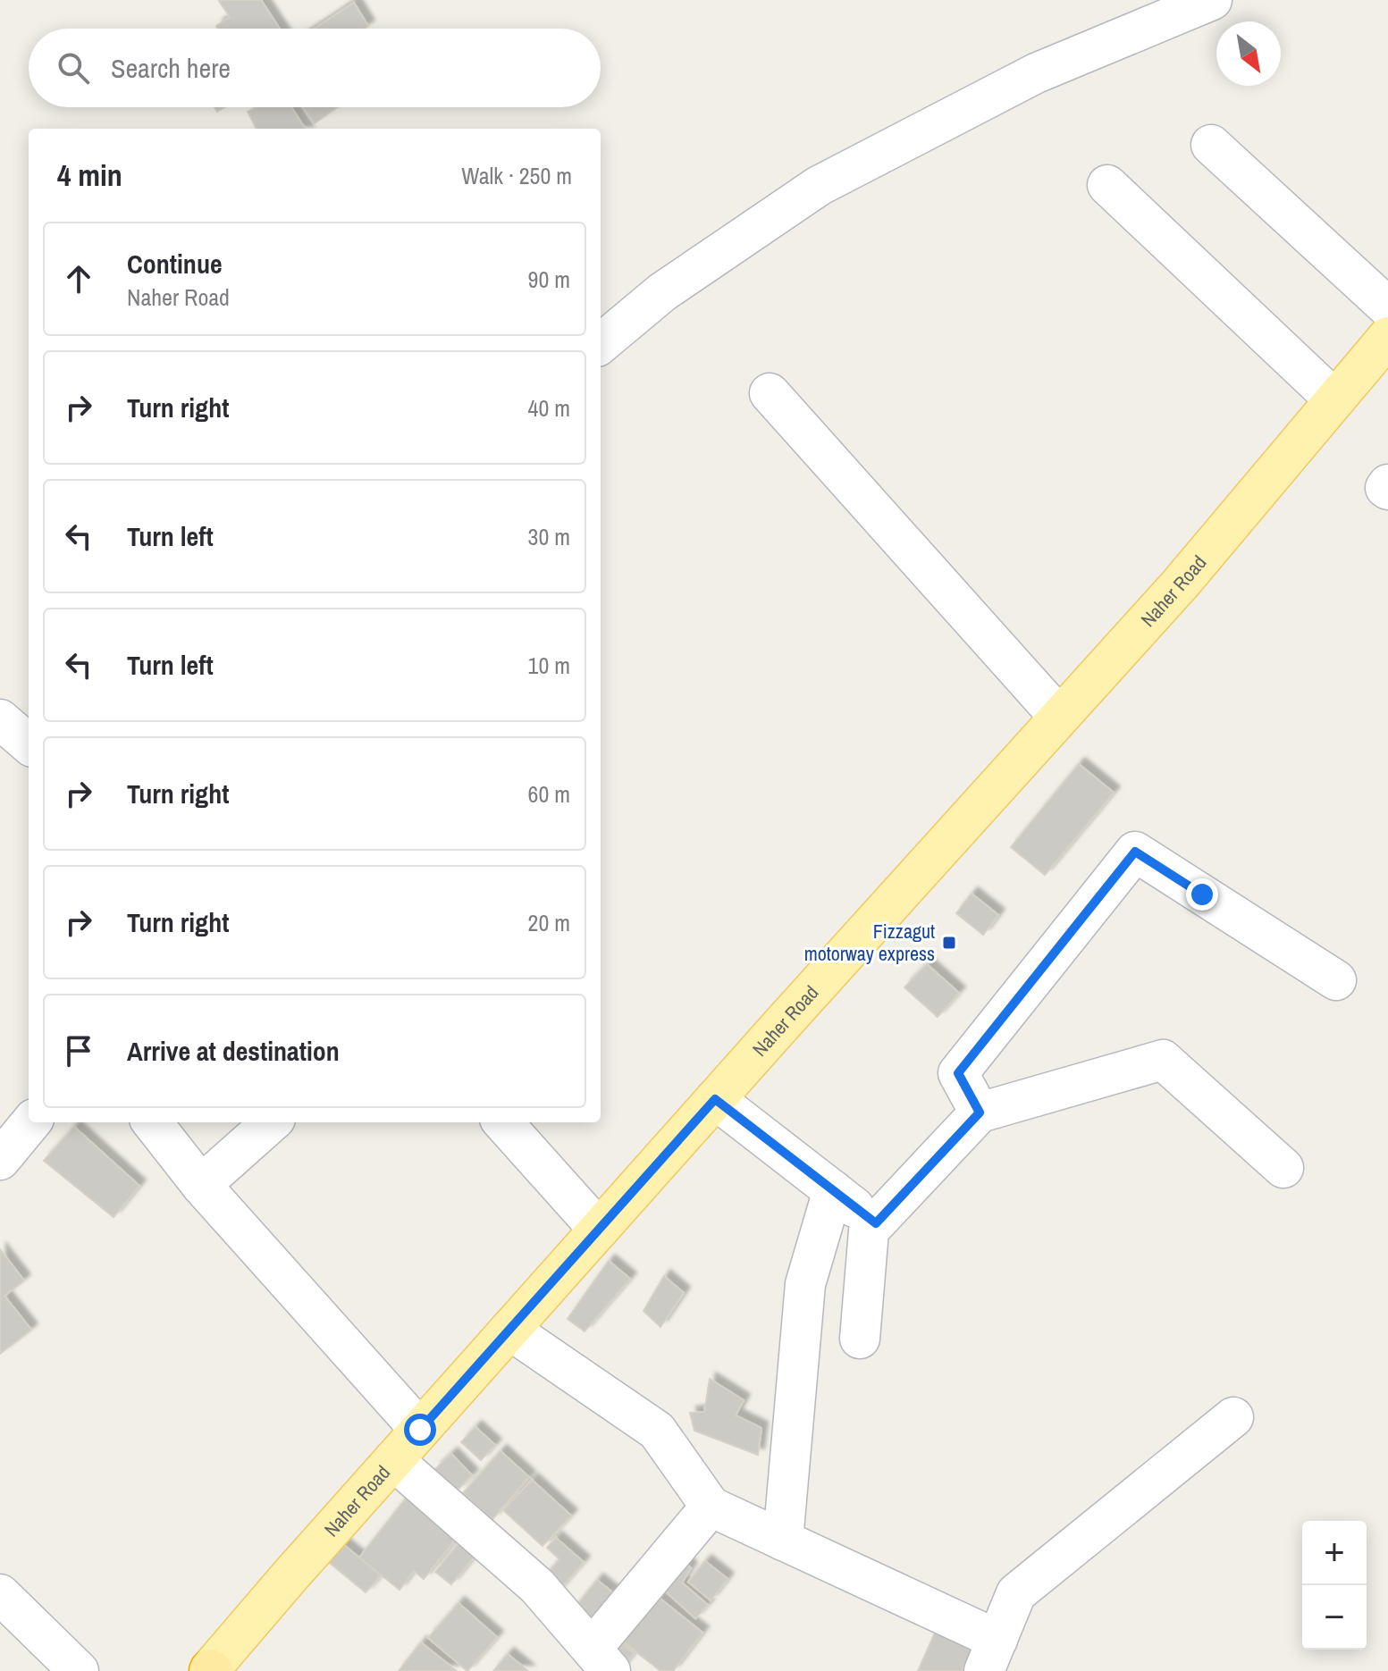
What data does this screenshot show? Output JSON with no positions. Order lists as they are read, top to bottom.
{
  "streets": {
    "main road": ["Naher Road"]
  },
  "places": {
    "transit": ["Fizzagut motorway express"]
  },
  "north": "bottom right",
  "page": {
    "search": "Search here",
    "heading": ["4 min", "Walk · 250 m"],
    "list": [
      ["Continue", "Naher Road", "90 m"],
      ["Turn right", "40 m"],
      ["Turn left", "30 m"],
      ["Turn left", "10 m"],
      ["Turn right", "60 m"],
      ["Turn right", "20 m"],
      "Arrive at destination"
    ],
    "map_buttons": ["+", "−"]
  }
}
